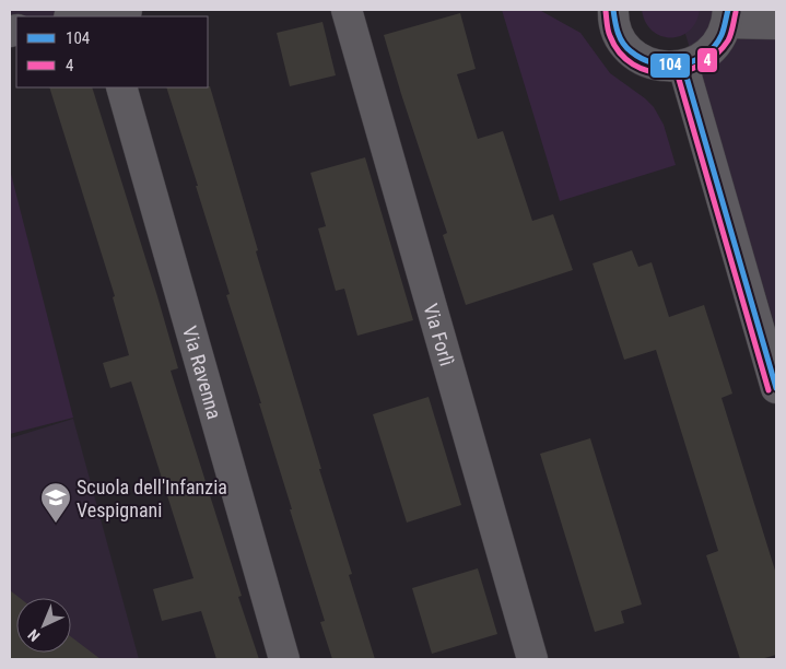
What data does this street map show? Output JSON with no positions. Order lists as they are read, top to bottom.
{
  "streets": {
    "street": ["Via Forlì", "Via Ravenna"]
  },
  "places": {
    "school or university": ["Scuola dell'Infanzia Vespignani"]
  },
  "lines": ["transit line 104", "transit line 4"],
  "legend": ["104", "4"],
  "north": "bottom left"
}
